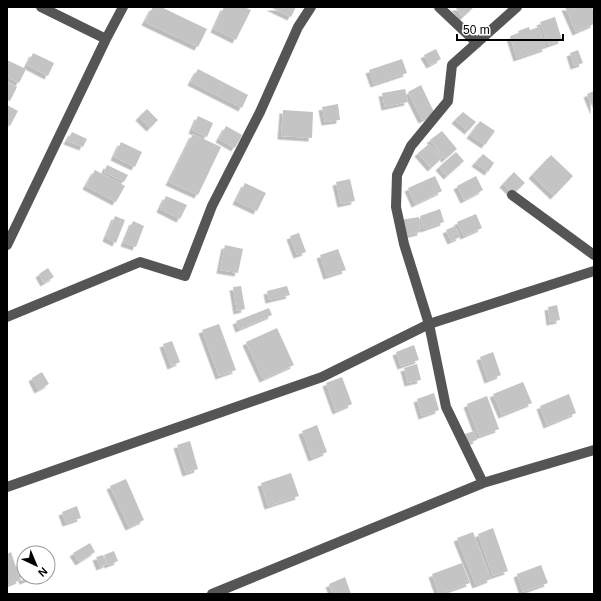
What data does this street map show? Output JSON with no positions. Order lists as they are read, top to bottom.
{
  "scale_bar": "50 m",
  "north": "bottom right"
}
